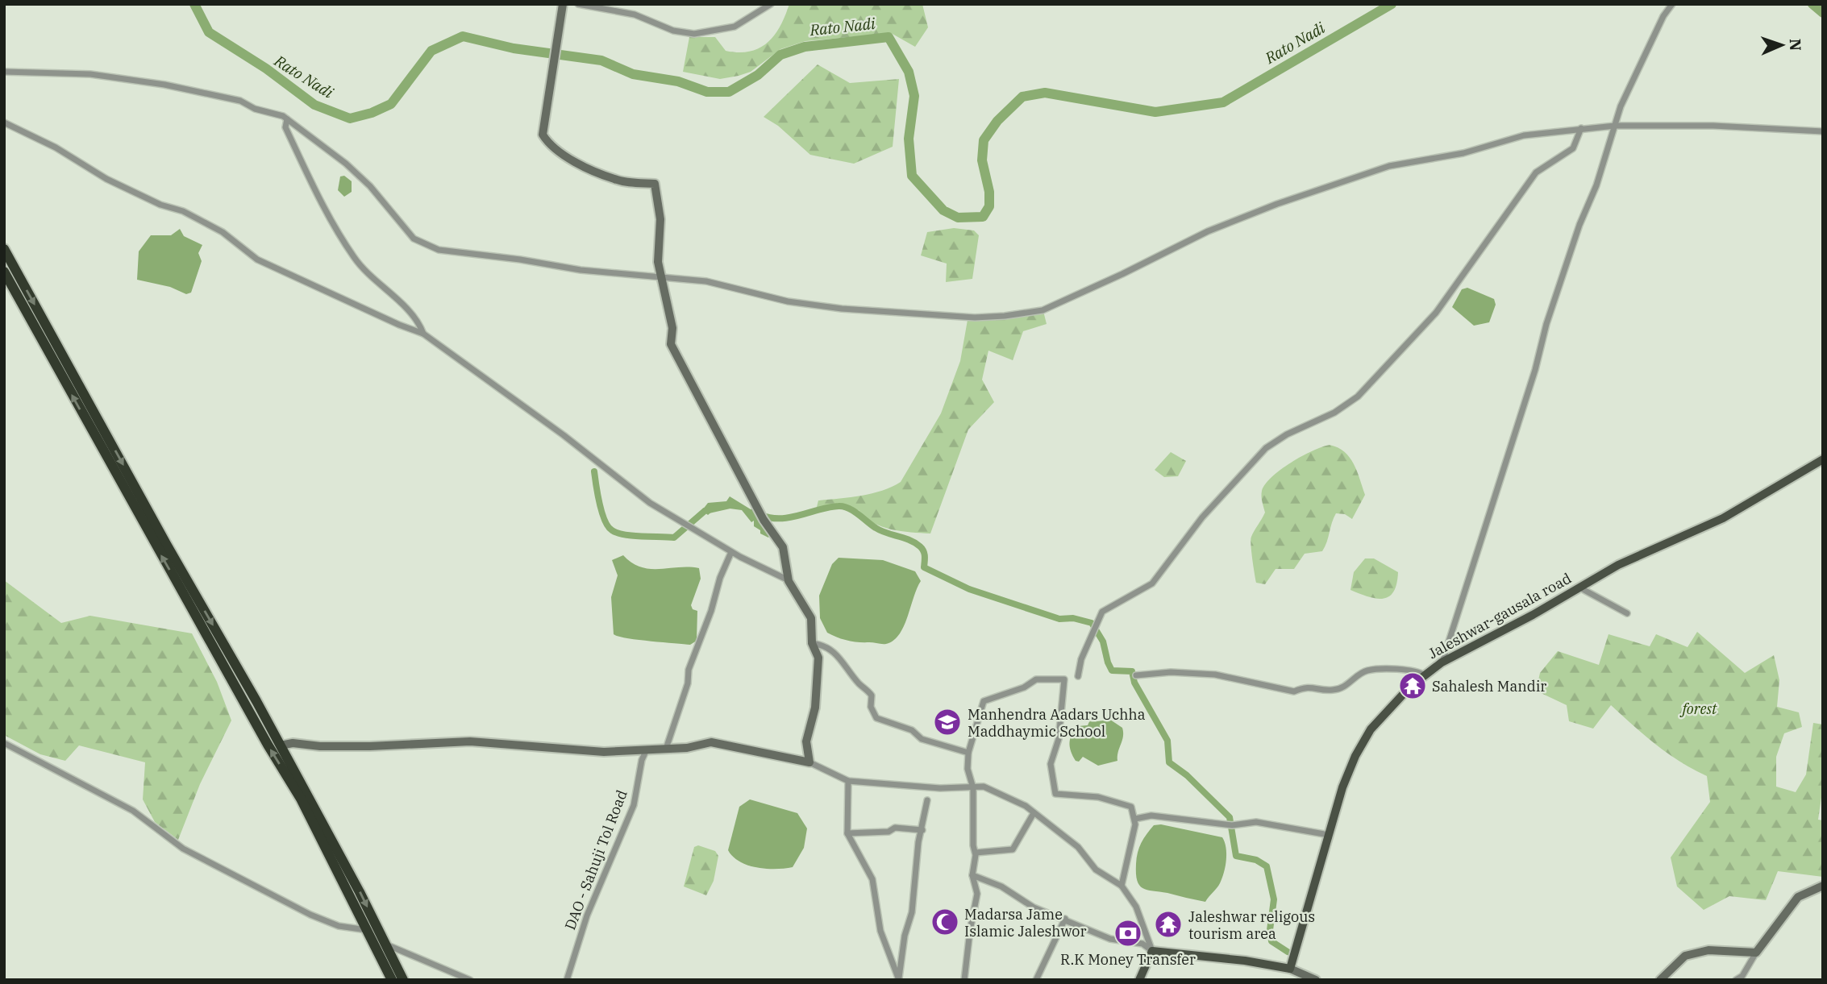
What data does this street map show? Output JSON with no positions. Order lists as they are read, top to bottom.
{
  "streets": {
    "main road": ["Jaleshwar-gausala road"],
    "street": ["DAO - Sahuji Tol Road"]
  },
  "water": ["Rato Nadi"],
  "parks": ["forest"],
  "places": {
    "temple": ["Sahalesh Mandir", "Jaleshwar religous tourism area"],
    "school or university": ["Manhendra Aadars Uchha Maddhaymic School"],
    "mosque": ["Madarsa Jame Islamic Jaleshwor"],
    "bank": ["R.K Money Transfer"]
  },
  "north": "right"
}
